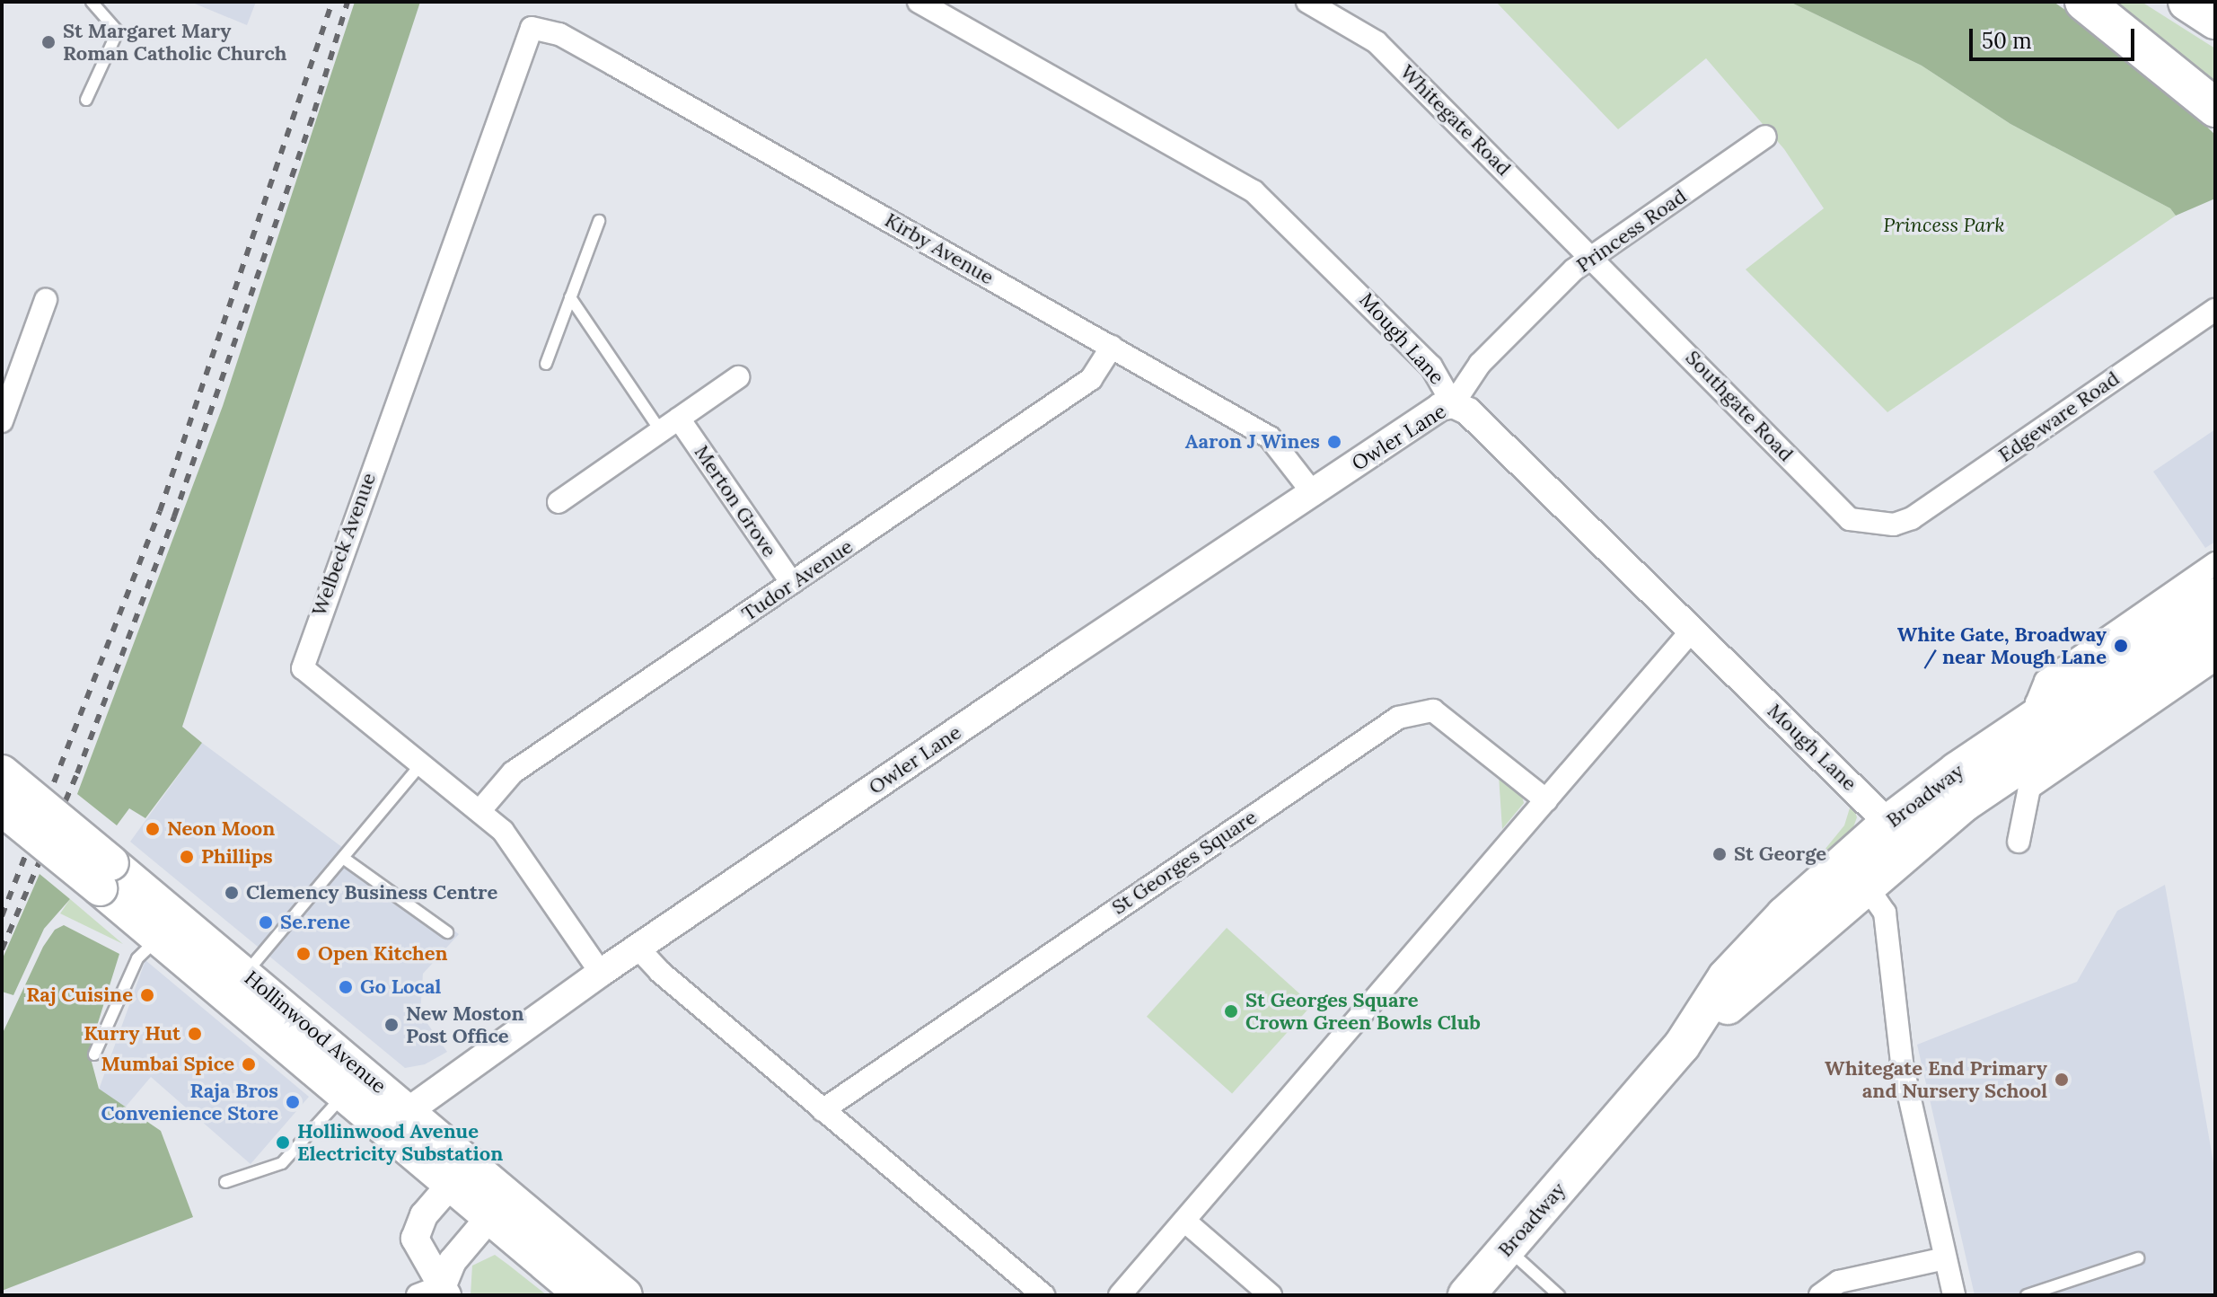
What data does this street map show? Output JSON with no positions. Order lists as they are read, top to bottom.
{
  "streets": {
    "highway": ["Broadway"],
    "main road": ["Hollinwood Avenue"],
    "street": [
      "Whitegate Road",
      "Princess Road",
      "Kirby Avenue",
      "Mough Lane",
      "Southgate Road",
      "Edgeware Road",
      "Owler Lane",
      "Merton Grove",
      "Welbeck Avenue",
      "Tudor Avenue",
      "St Georges Square"
    ]
  },
  "crossings": [
    ["Whitegate Road", "Princess Road"],
    ["Whitegate Road", "Southgate Road"],
    ["Princess Road", "Mough Lane"],
    ["Princess Road", "Southgate Road"],
    ["Princess Road", "Owler Lane"],
    ["Kirby Avenue", "Owler Lane"],
    ["Kirby Avenue", "Welbeck Avenue"],
    ["Kirby Avenue", "Tudor Avenue"],
    ["Mough Lane", "Owler Lane"],
    ["Mough Lane", "Broadway"],
    ["Southgate Road", "Edgeware Road"],
    ["Owler Lane", "Welbeck Avenue"],
    ["Owler Lane", "Hollinwood Avenue"],
    ["Merton Grove", "Tudor Avenue"],
    ["Welbeck Avenue", "Tudor Avenue"]
  ],
  "parks": ["Princess Park"],
  "places": [
    "St Margaret Mary Roman Catholic Church",
    "Aaron J Wines",
    "White Gate, Broadway / near Mough Lane",
    "Neon Moon",
    "St George",
    "Phillips",
    "Clemency Business Centre",
    "Se.rene",
    "Open Kitchen",
    "Go Local",
    "Raj Cuisine",
    "St Georges Square Crown Green Bowls Club",
    "New Moston Post Office",
    "Kurry Hut",
    "Mumbai Spice",
    "Whitegate End Primary and Nursery School",
    "Raja Bros Convenience Store",
    "Hollinwood Avenue Electricity Substation"
  ],
  "scale_bar": "50 m"
}
